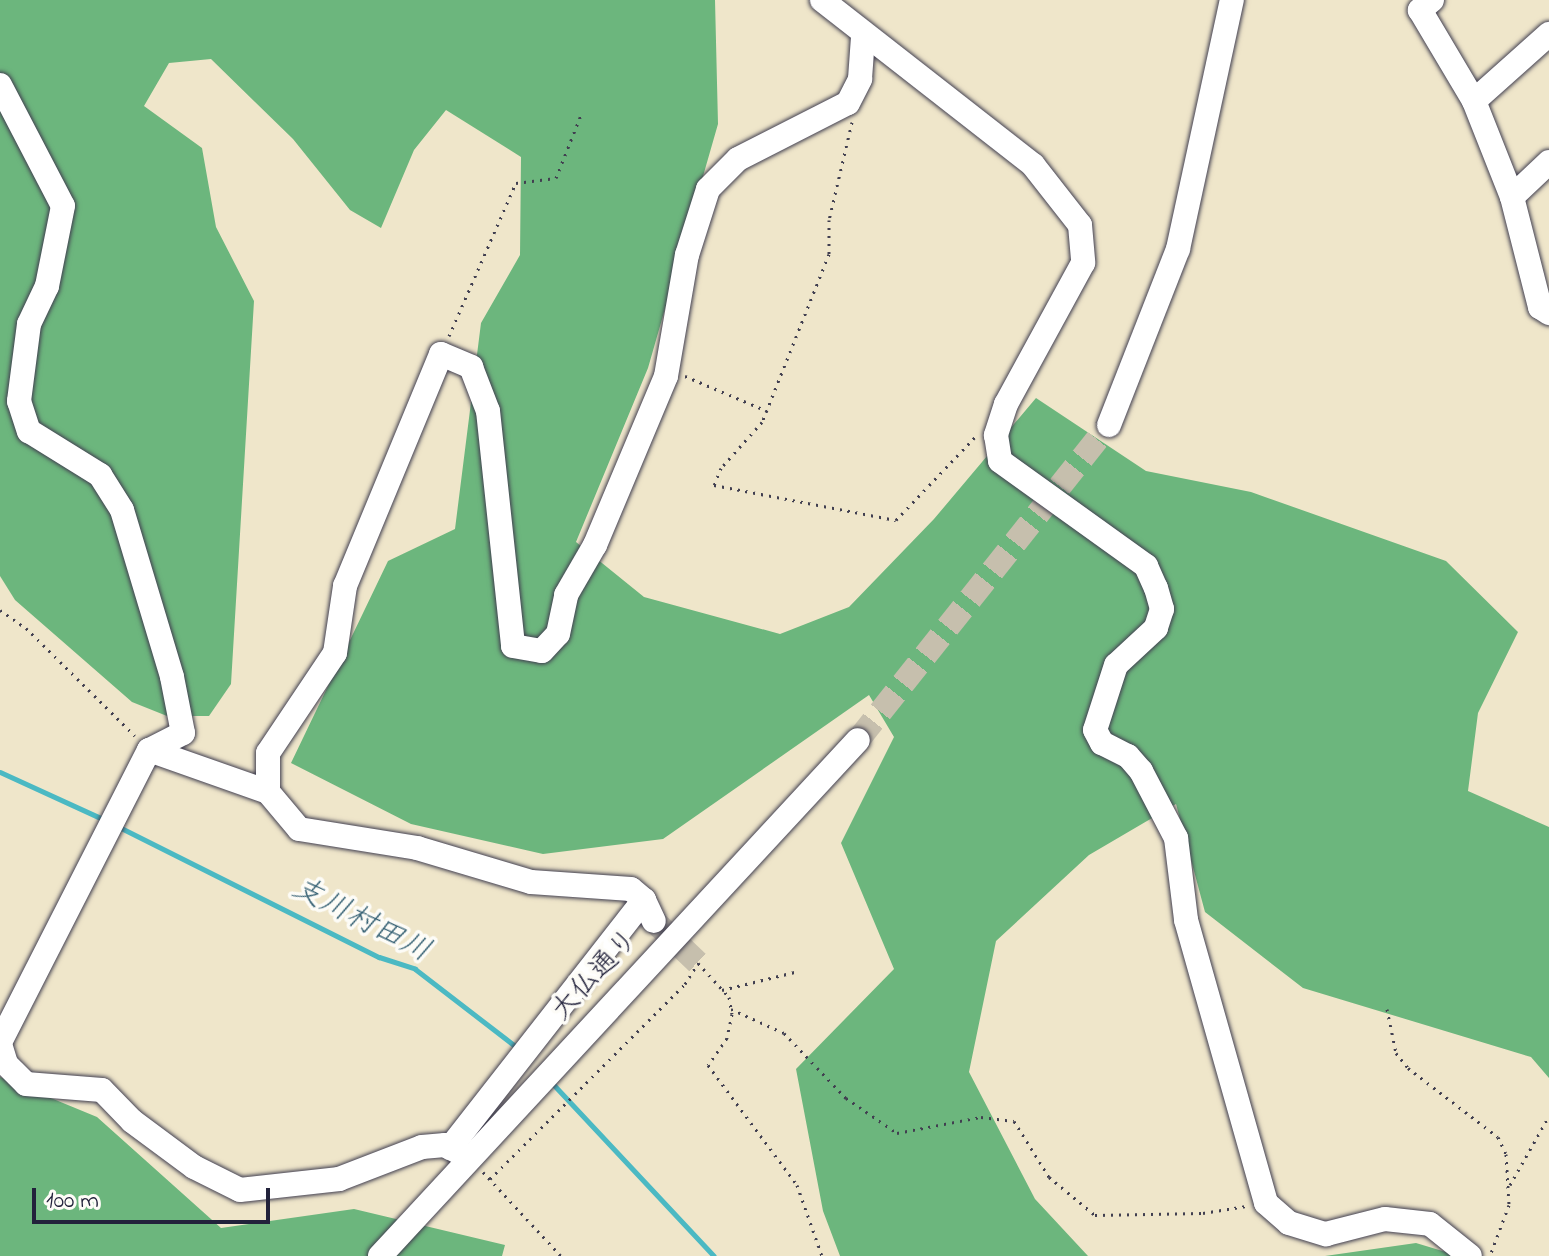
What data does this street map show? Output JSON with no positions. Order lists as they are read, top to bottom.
{
  "streets": {
    "street": ["大仏通り"]
  },
  "water": ["支川村田川"],
  "scale_bar": "100 m"
}
